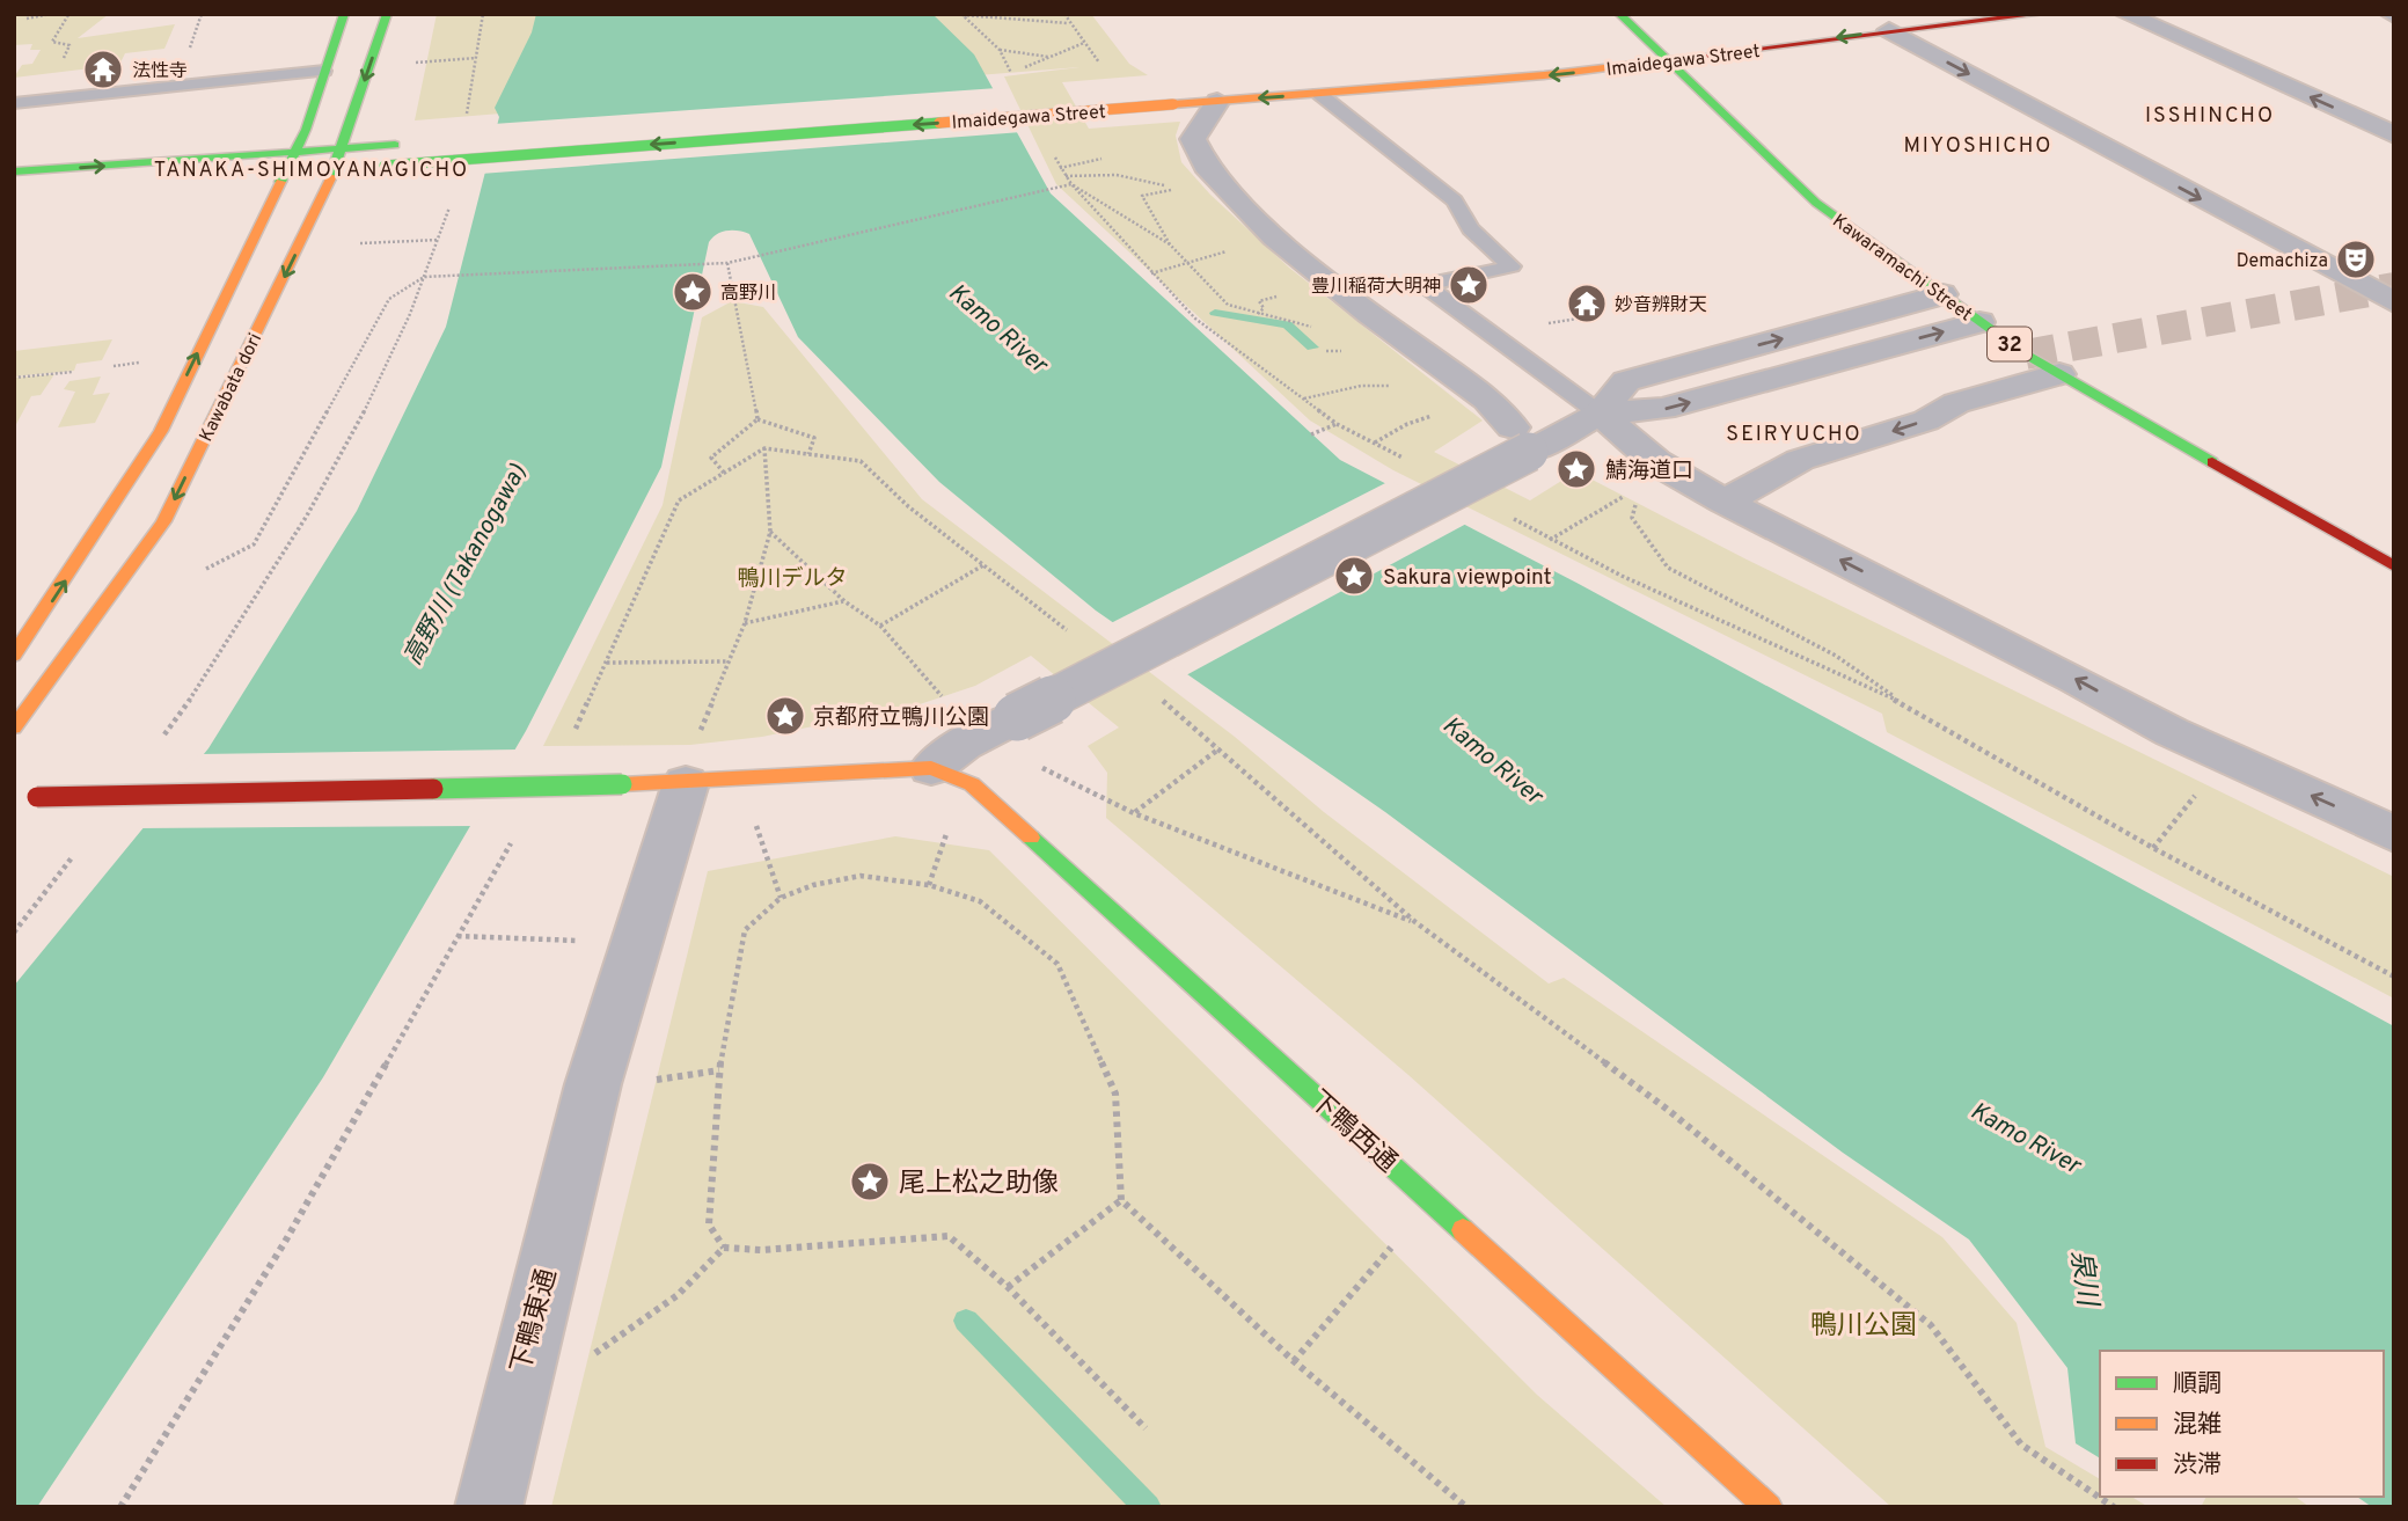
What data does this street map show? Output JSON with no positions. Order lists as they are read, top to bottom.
{
  "streets": {
    "main road": [
      "Imaidegawa Street",
      "Kawaramachi Street",
      "32",
      "Kawabata dori",
      "下鴨西通"
    ],
    "street": ["下鴨東通"]
  },
  "crossings": [
    ["Imaidegawa Street", "Kawaramachi Street"],
    ["Imaidegawa Street", "Kawabata dori"]
  ],
  "districts": [
    "ISSHINCHO",
    "MIYOSHICHO",
    "TANAKA-SHIMOYANAGICHO",
    "SEIRYUCHO"
  ],
  "water": ["Kamo River", "高野川 (Takanogawa)", "泉川"],
  "parks": ["鴨川デルタ", "鴨川公園"],
  "places": {
    "temple": ["法性寺", "妙音辨財天"],
    "theatre": ["Demachiza"],
    "place": [
      "豊川稲荷大明神",
      "高野川",
      "鯖海道口",
      "Sakura viewpoint",
      "京都府立鴨川公園",
      "尾上松之助像"
    ]
  },
  "legend": ["順調", "混雑", "渋滞"]
}
